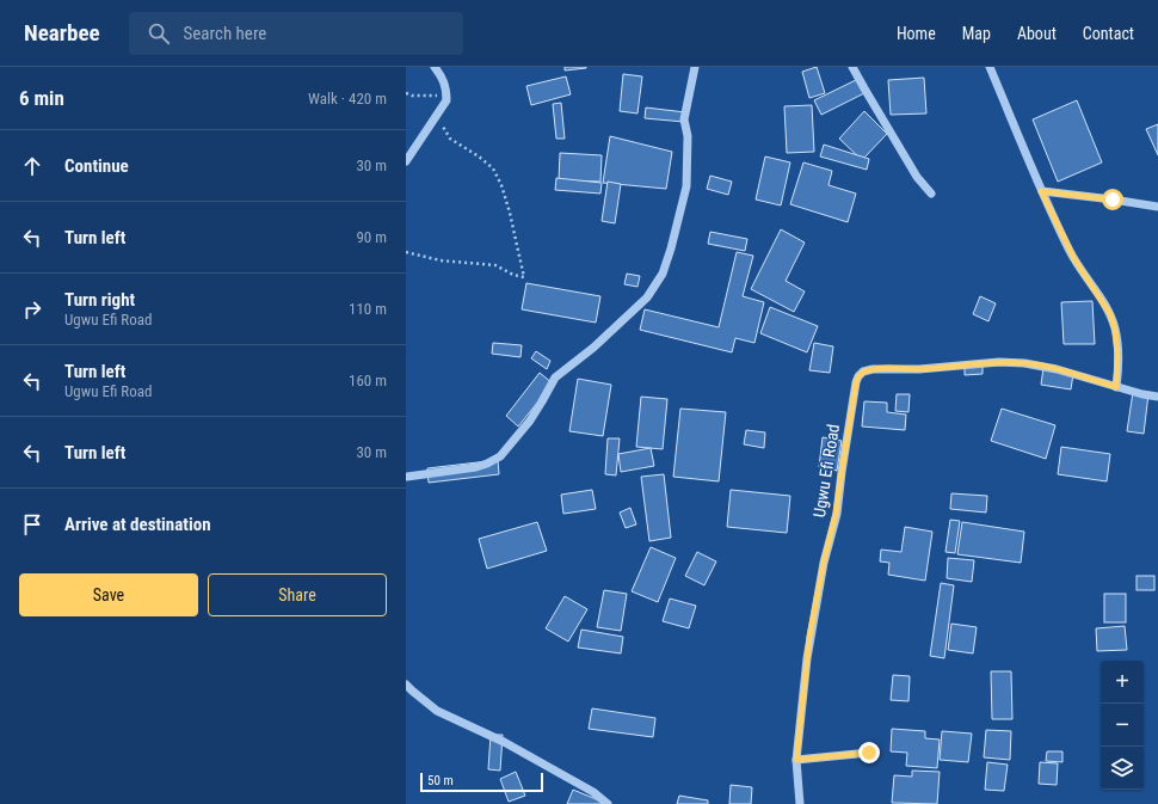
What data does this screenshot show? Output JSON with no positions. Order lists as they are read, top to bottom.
{
  "streets": {
    "street": ["Ugwu Efi Road"]
  },
  "scale_bar": "50 m",
  "page": {
    "header": "Nearbee",
    "search": "Search here",
    "nav": [
      "Home",
      "Map",
      "About",
      "Contact"
    ],
    "heading": ["6 min", "Walk · 420 m"],
    "list": [
      ["Continue", "30 m"],
      ["Turn left", "90 m"],
      ["Turn right", "Ugwu Efi Road", "110 m"],
      ["Turn left", "Ugwu Efi Road", "160 m"],
      ["Turn left", "30 m"],
      "Arrive at destination"
    ],
    "buttons": ["Save", "Share"],
    "map_buttons": ["+", "−"],
    "scale": "50 m"
  }
}
